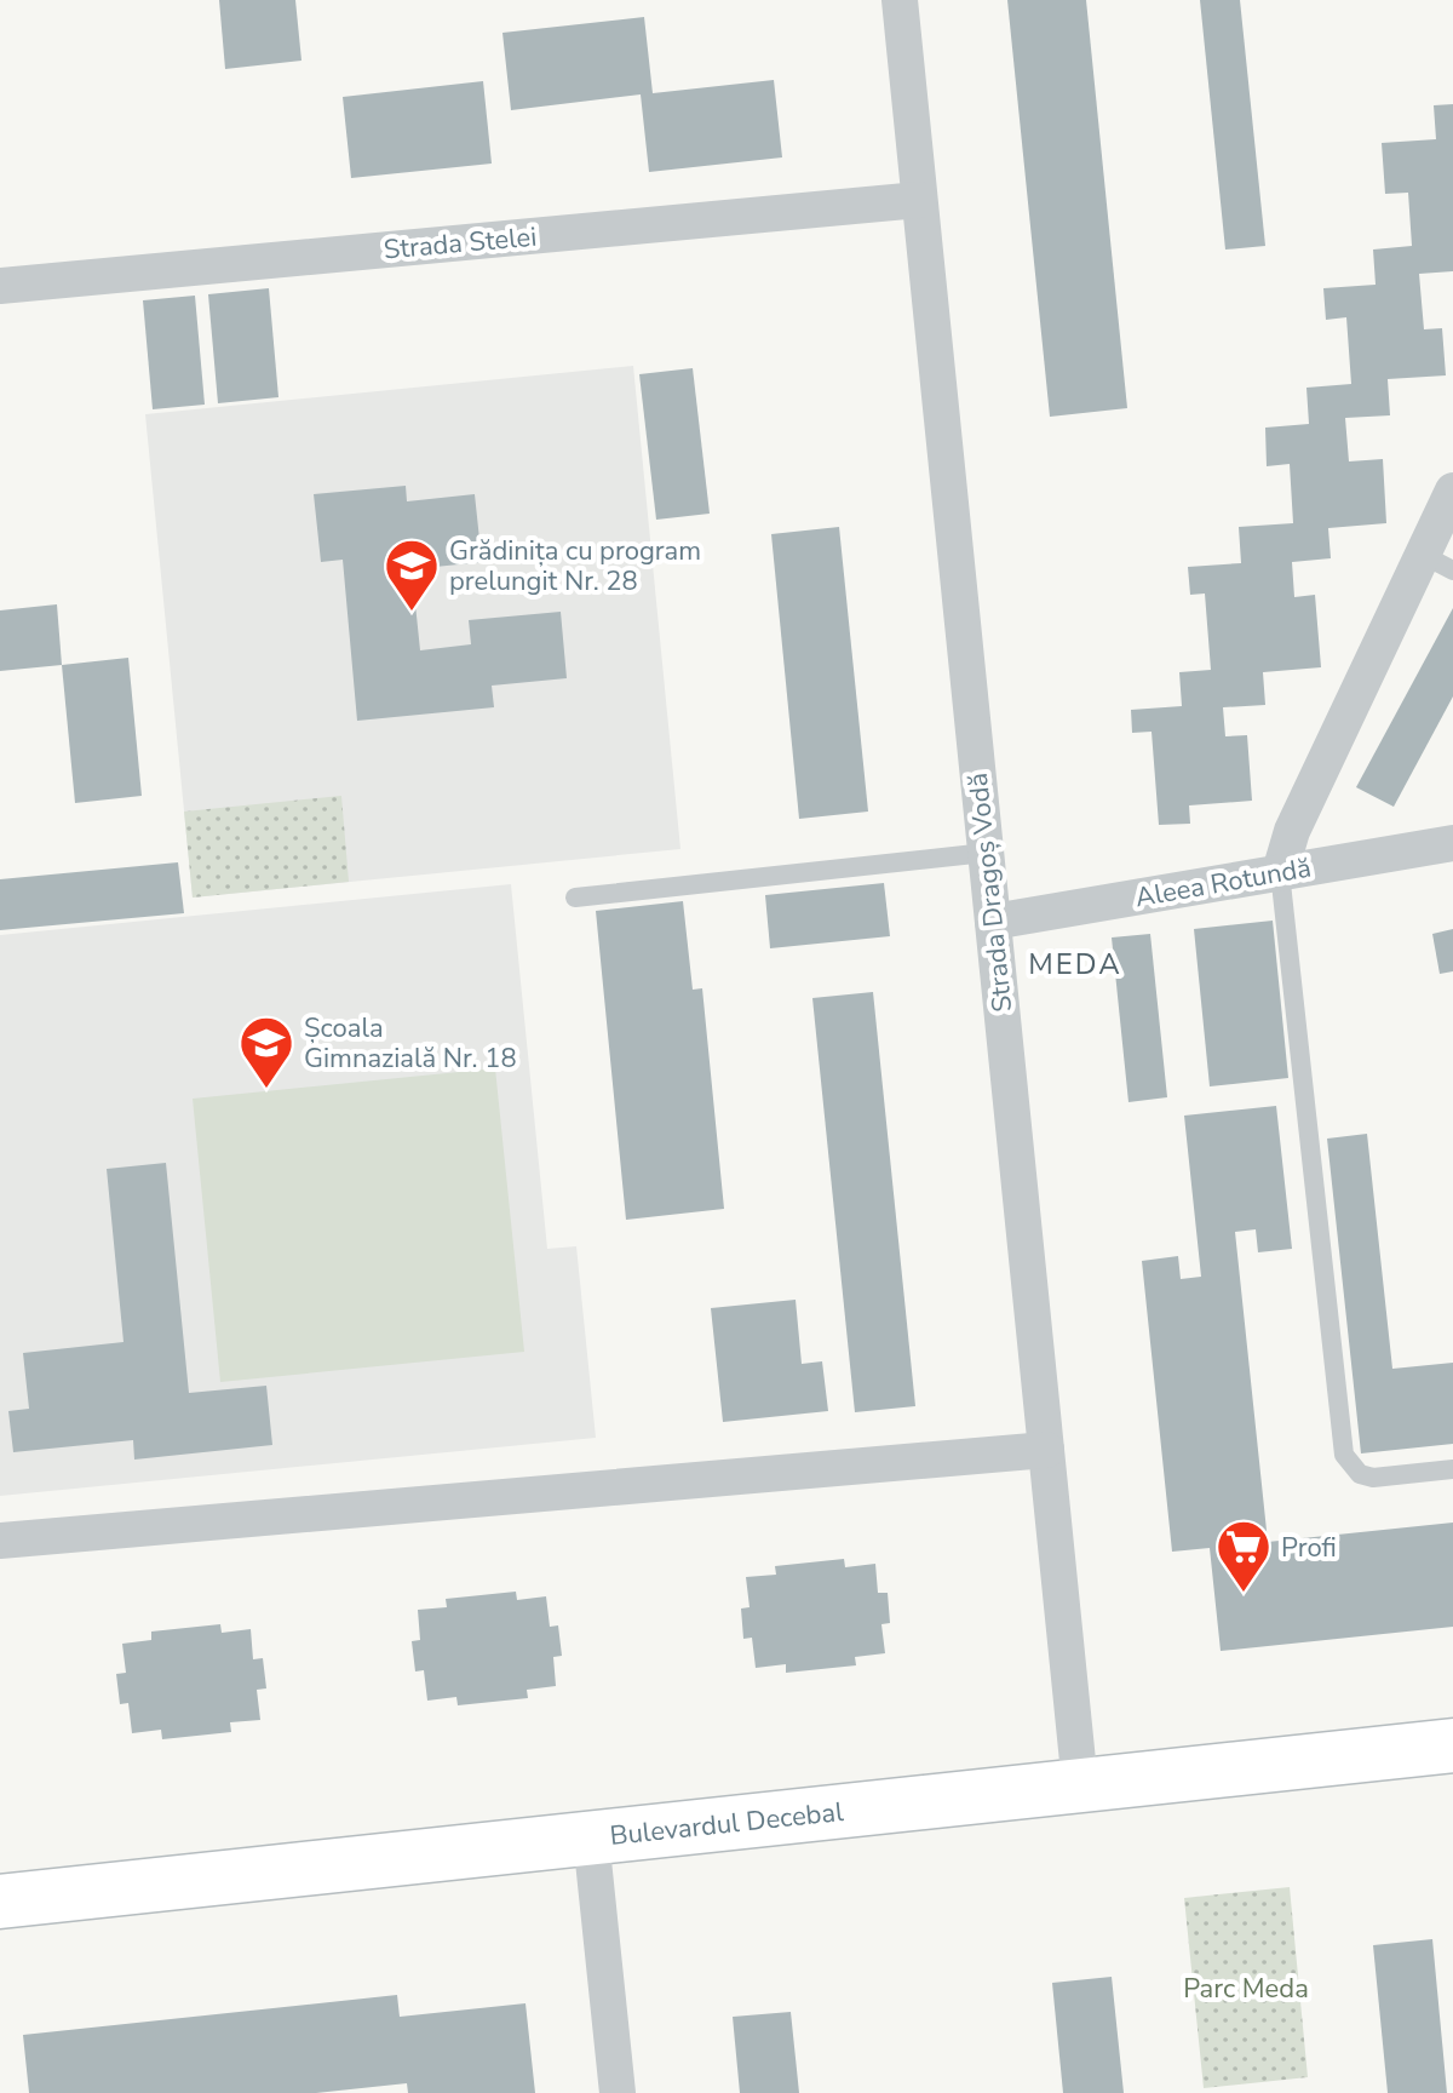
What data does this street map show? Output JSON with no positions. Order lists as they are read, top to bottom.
{
  "streets": {
    "main road": ["Bulevardul Decebal"],
    "street": ["Strada Stelei", "Aleea Rotundă", "Strada Dragoș Vodă"]
  },
  "crossings": [
    ["Strada Stelei", "Strada Dragoș Vodă"],
    ["Aleea Rotundă", "Strada Dragoș Vodă"],
    ["Strada Dragoș Vodă", "Bulevardul Decebal"]
  ],
  "districts": ["MEDA"],
  "parks": ["Parc Meda"],
  "places": {
    "school or university": ["Grădinița cu program prelungit Nr. 28", "Școala Gimnazială Nr. 18"],
    "supermarket": ["Profi"]
  }
}
